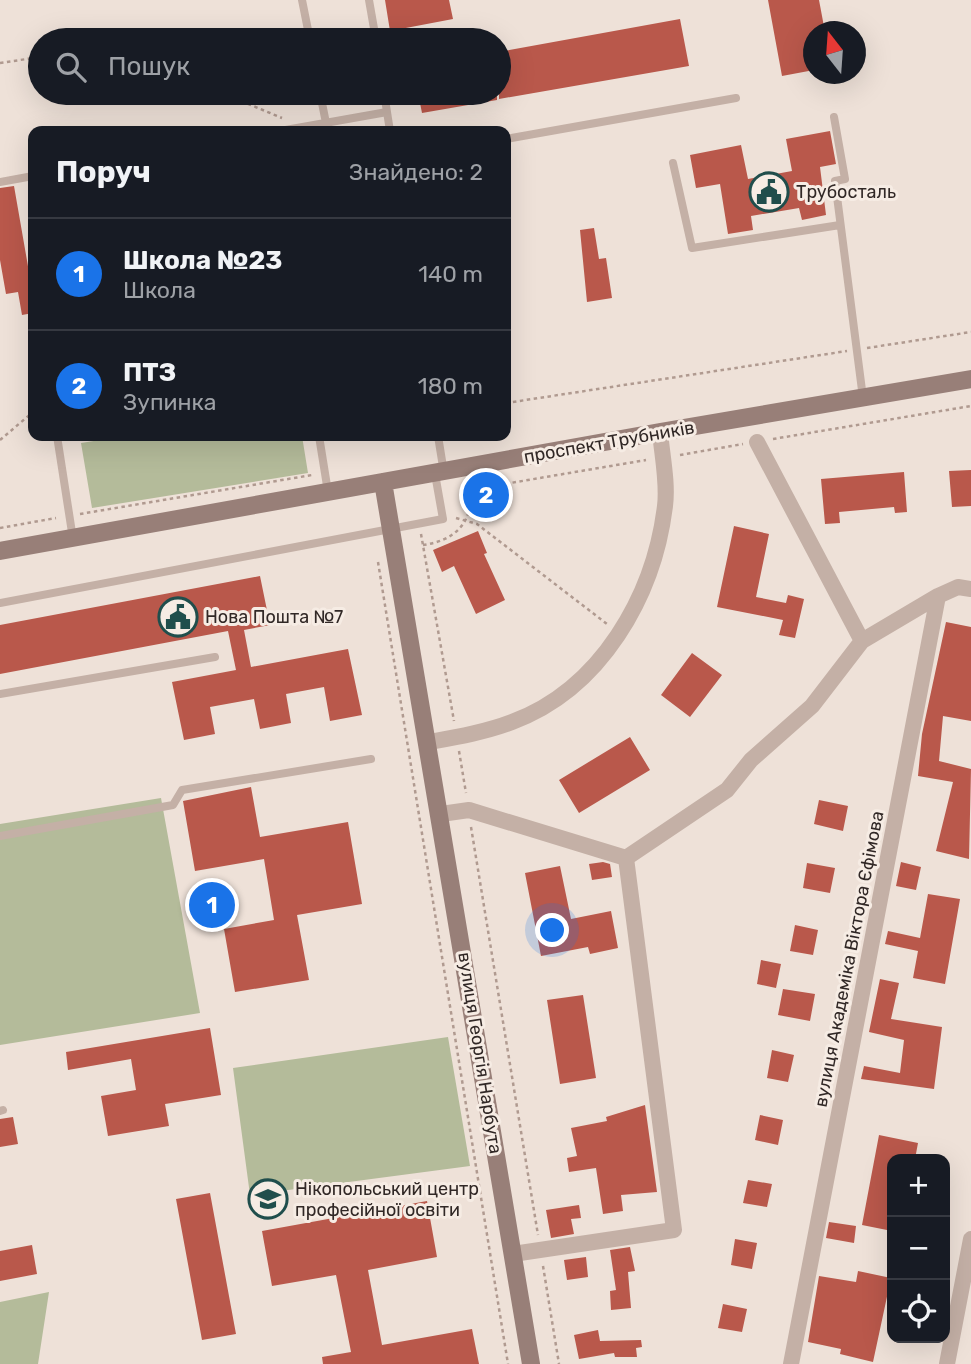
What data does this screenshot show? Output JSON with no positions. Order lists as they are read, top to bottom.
{
  "streets": {
    "main road": ["проспект Трубників", "вулиця Георгія Нарбута"],
    "street": ["вулиця Академіка Віктора Єфімова"]
  },
  "crossings": [
    ["проспект Трубників", "вулиця Георгія Нарбута"]
  ],
  "places": {
    "public building": ["Трубосталь", "Нова Пошта №7"],
    "school or university": ["Нікопольський центр професійної освіти"]
  },
  "north": "top",
  "page": {
    "search": "Пошук",
    "heading": ["Поруч", "Знайдено: 2"],
    "list": [
      {
        "mark": "1",
        "name": "Школа №23",
        "note": "Школа",
        "value": "140 m"
      },
      {
        "mark": "2",
        "name": "ПТЗ",
        "note": "Зупинка",
        "value": "180 m"
      }
    ],
    "pins": ["2", "1"],
    "map_buttons": ["+", "−"]
  }
}
